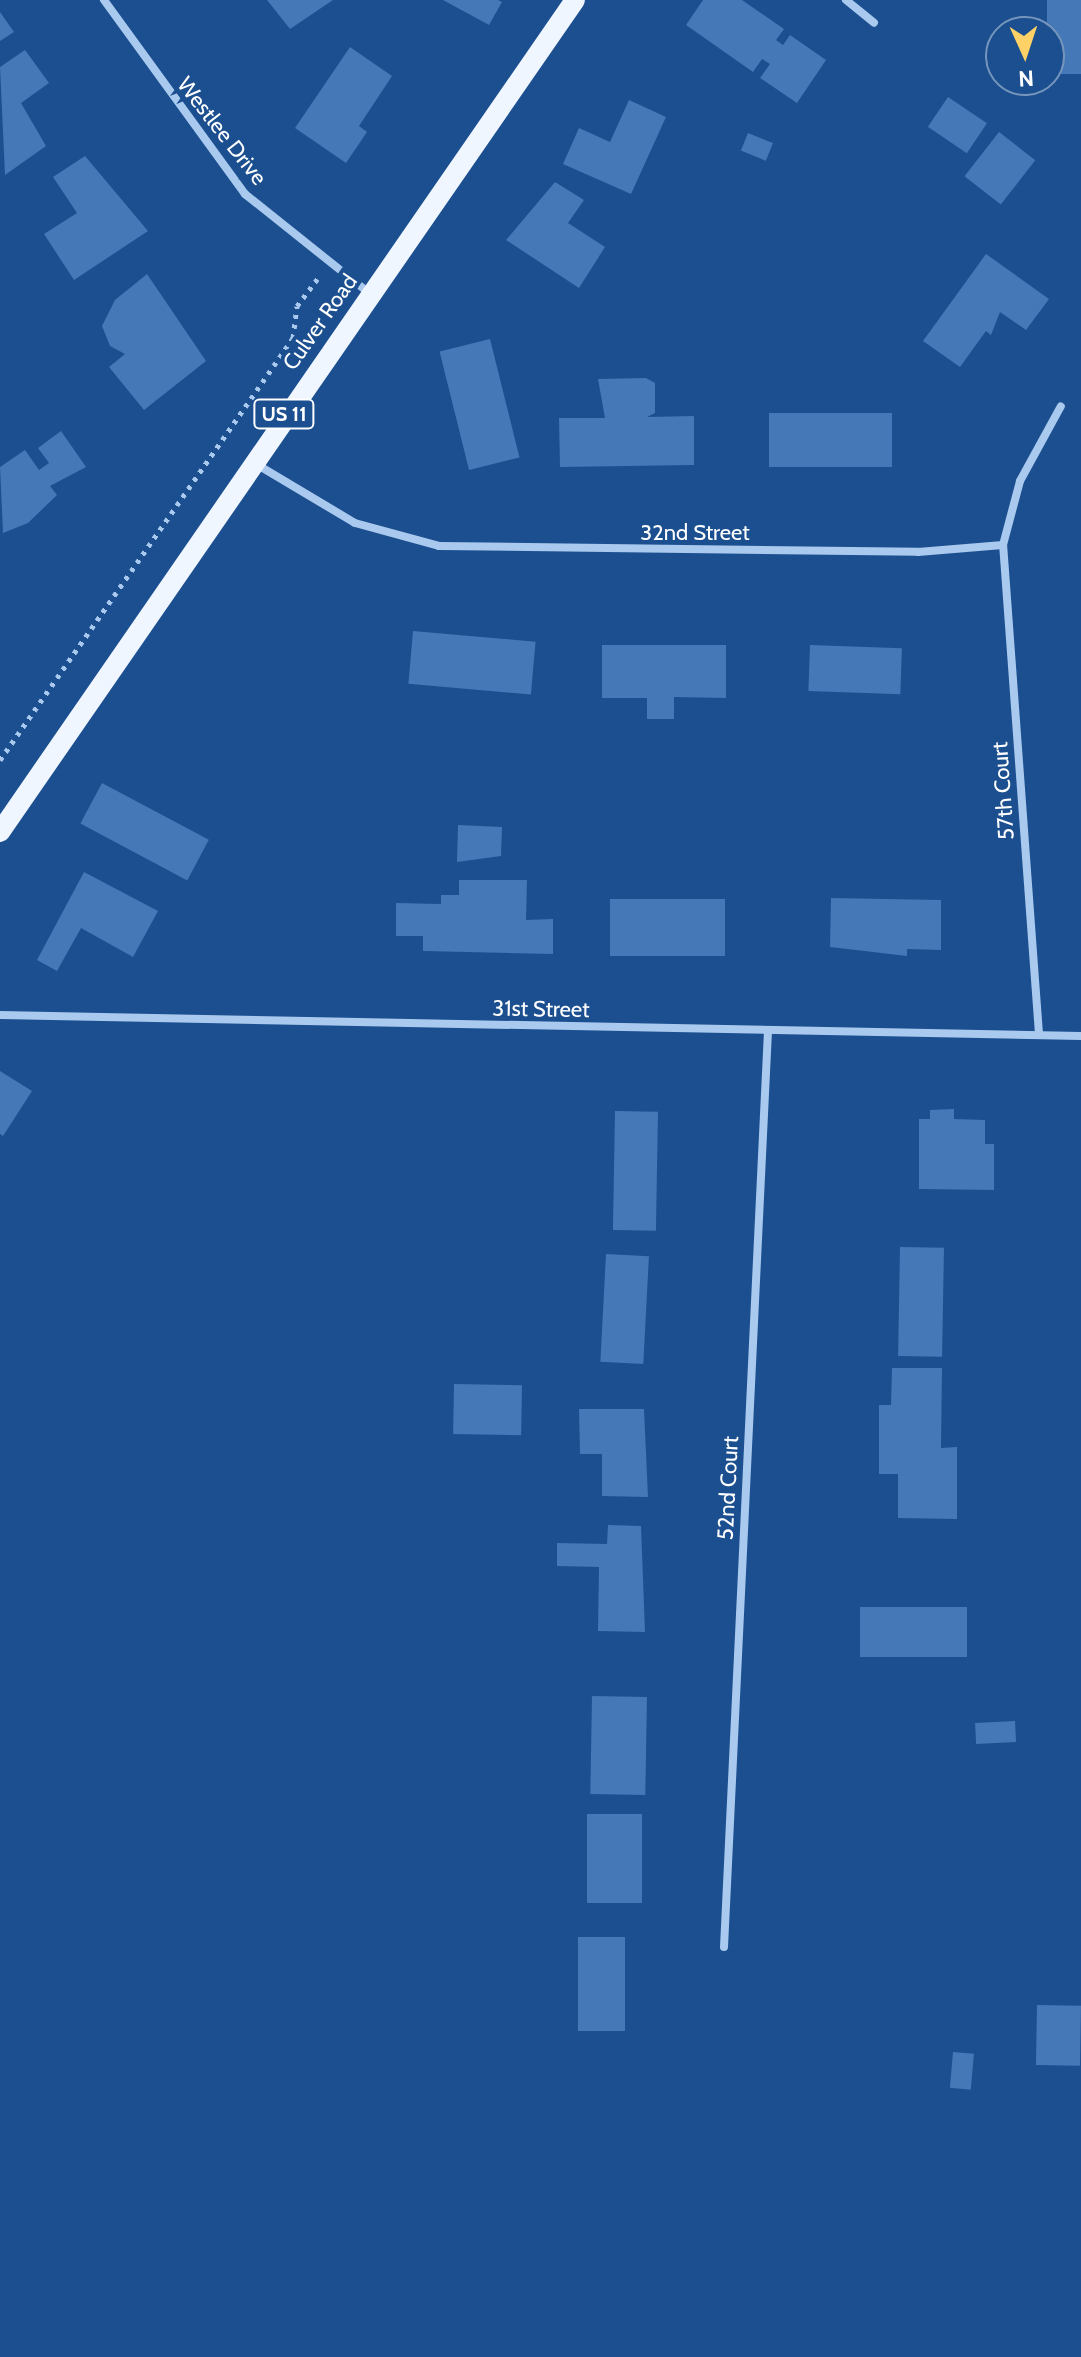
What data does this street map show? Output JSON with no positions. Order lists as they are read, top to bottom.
{
  "streets": {
    "main road": ["Culver Road", "US 11"],
    "street": [
      "Westlee Drive",
      "32nd Street",
      "57th Court",
      "31st Street",
      "52nd Court"
    ]
  },
  "crossings": [
    ["Westlee Drive", "Culver Road"],
    ["Culver Road", "32nd Street"],
    ["32nd Street", "57th Court"],
    ["57th Court", "31st Street"],
    ["31st Street", "52nd Court"]
  ],
  "north": "bottom"
}
